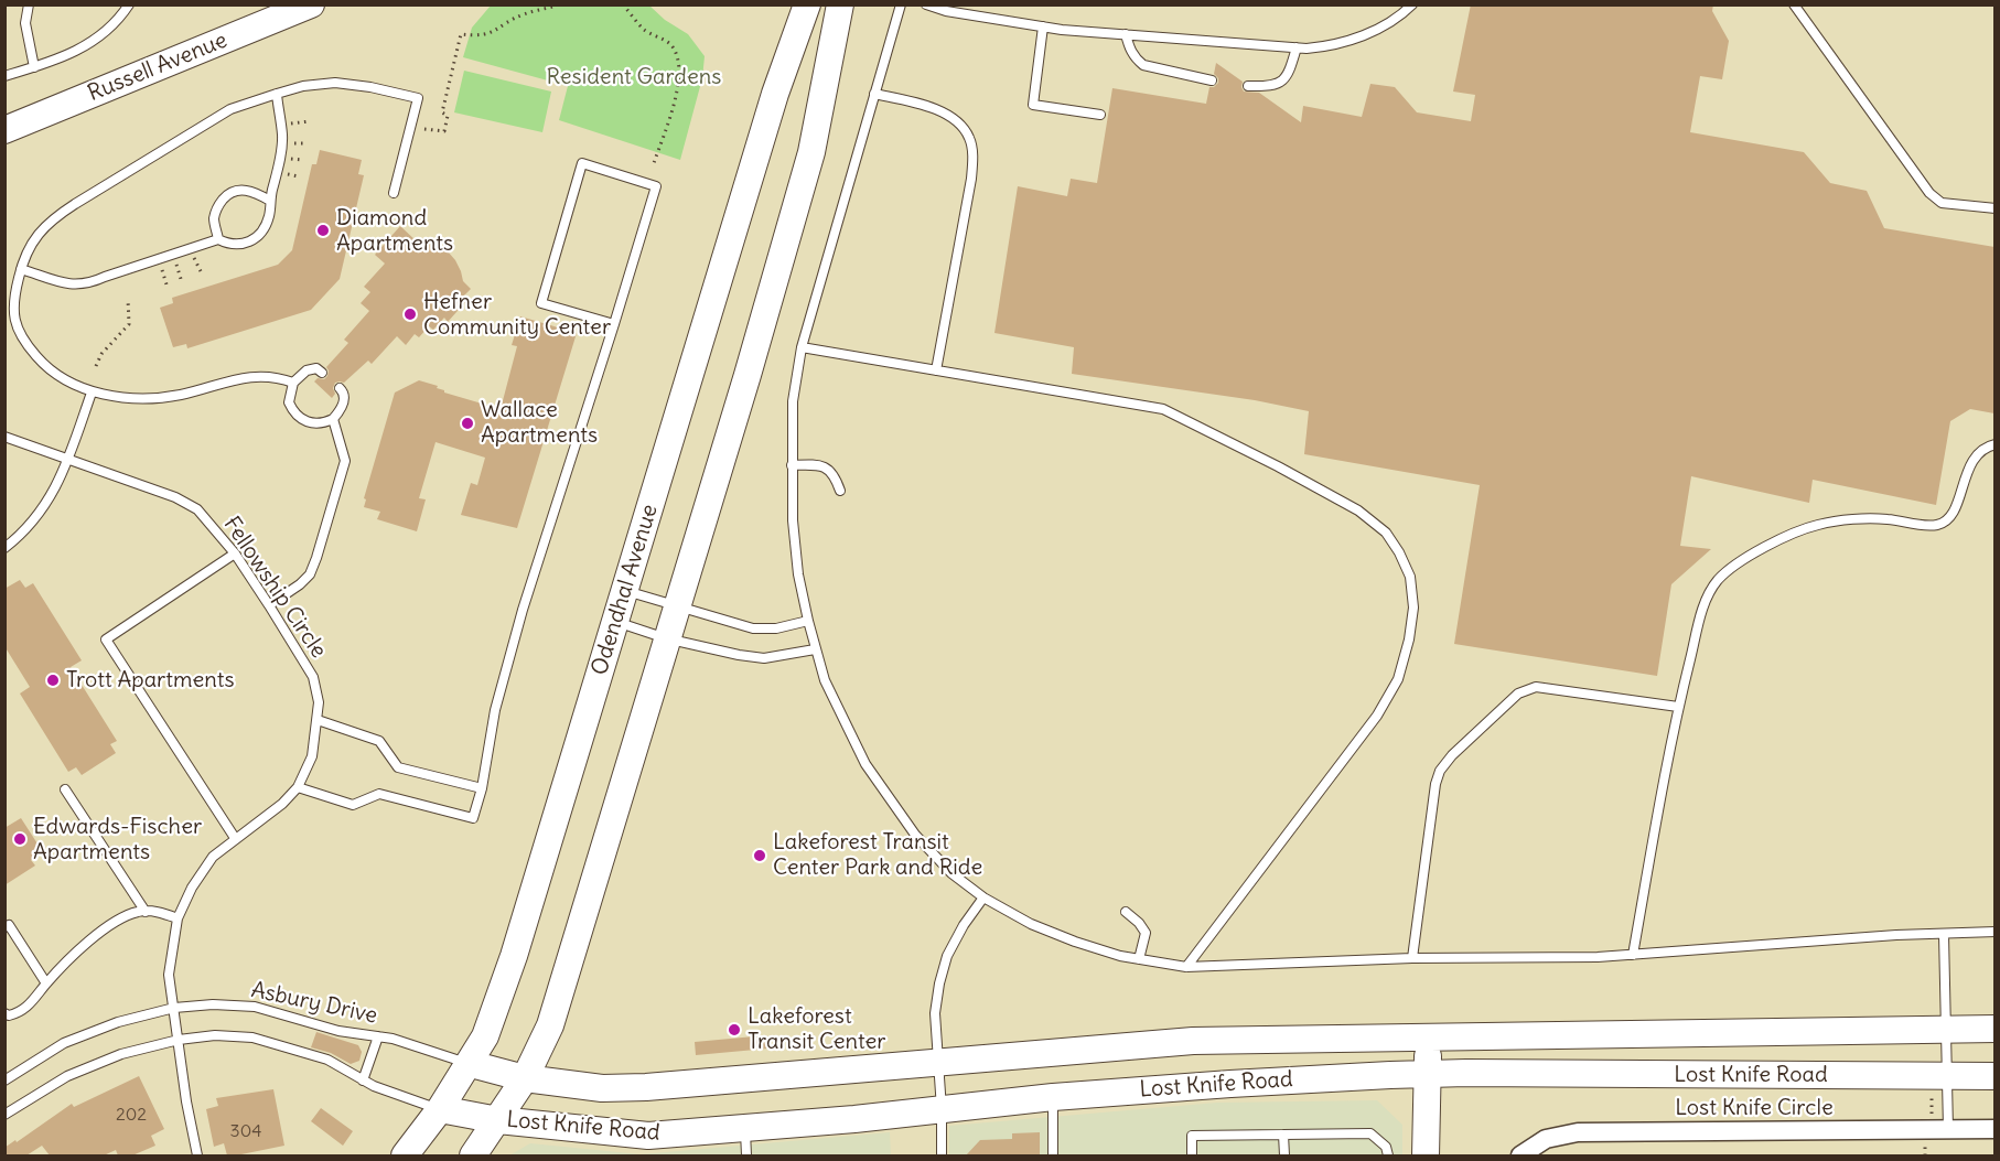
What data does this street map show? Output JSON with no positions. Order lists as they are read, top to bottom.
{
  "streets": {
    "street": [
      "Russell Avenue",
      "Odendhal Avenue",
      "Lost Knife Road",
      "Lost Knife Circle"
    ],
    "lane": ["Fellowship Circle", "Asbury Drive"]
  },
  "crossings": [
    ["Fellowship Circle", "Asbury Drive"],
    ["Odendhal Avenue", "Asbury Drive"],
    ["Odendhal Avenue", "Lost Knife Road"],
    ["Asbury Drive", "Lost Knife Road"]
  ],
  "parks": ["Resident Gardens"],
  "places": [
    "Diamond Apartments",
    "Hefner Community Center",
    "Wallace Apartments",
    "Trott Apartments",
    "Edwards-Fischer Apartments",
    "Lakeforest Transit Center Park and Ride",
    "Lakeforest Transit Center"
  ],
  "house_numbers": ["202", "304"]
}
